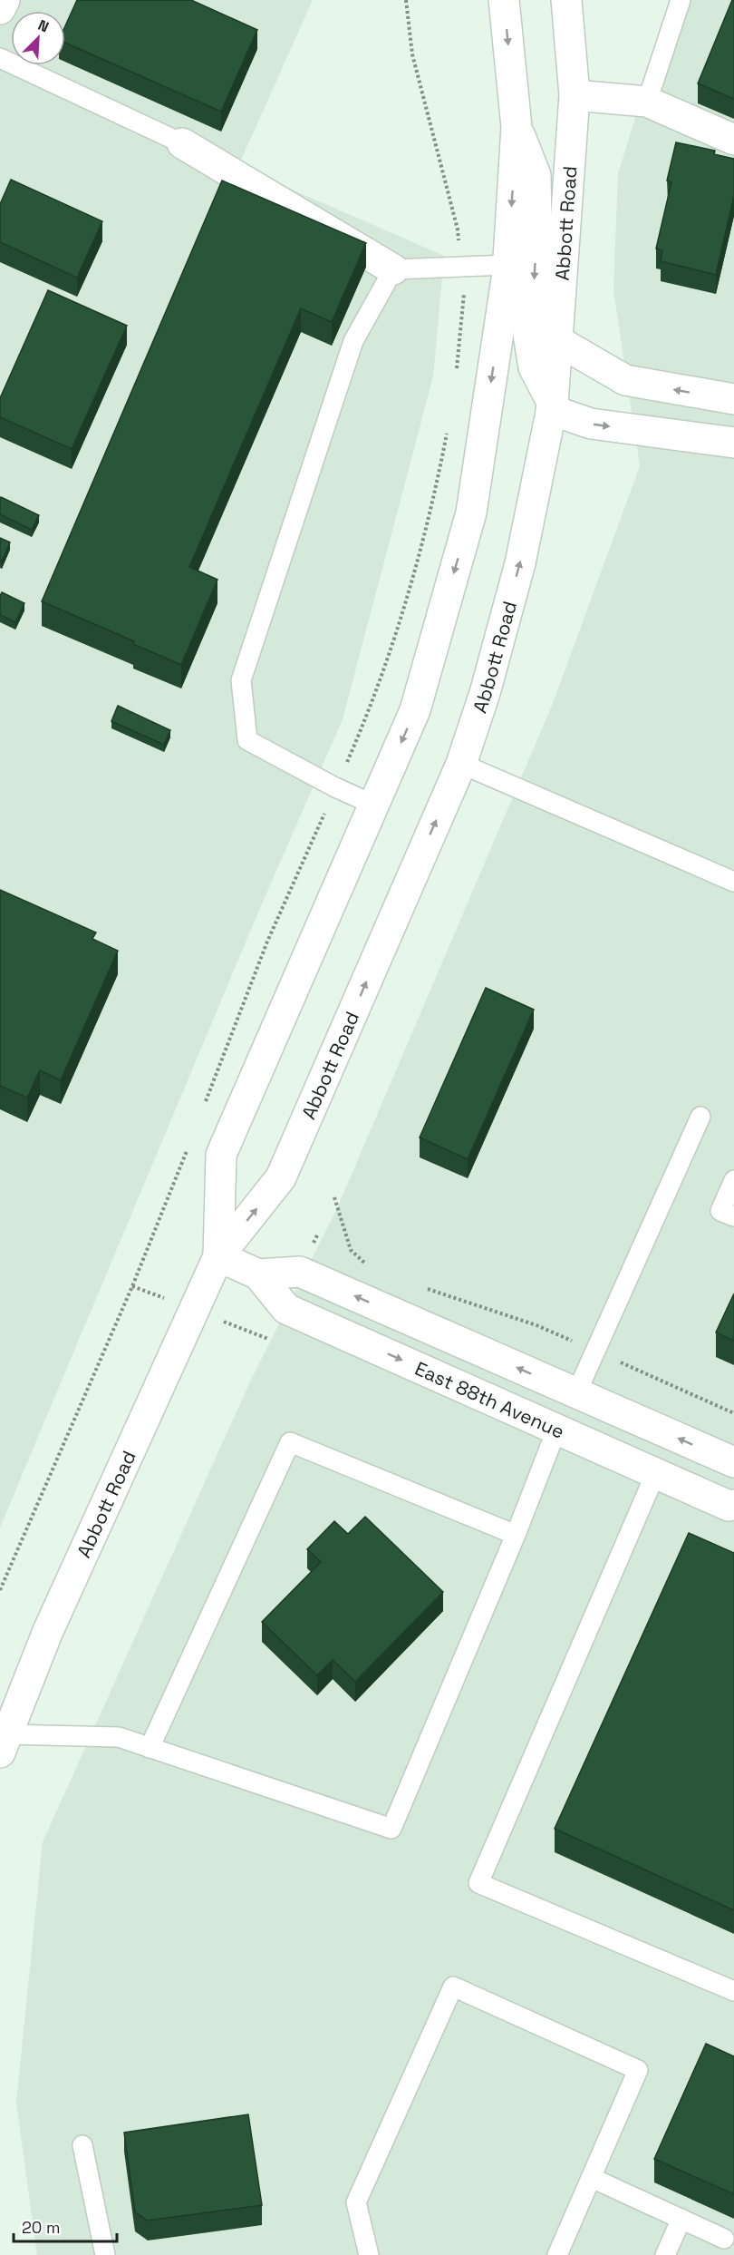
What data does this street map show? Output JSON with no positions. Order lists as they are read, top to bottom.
{
  "streets": {
    "main road": ["Abbott Road", "East 88th Avenue"]
  },
  "crossings": [
    ["Abbott Road", "East 88th Avenue"]
  ],
  "scale_bar": "20 m",
  "north": "top right"
}
